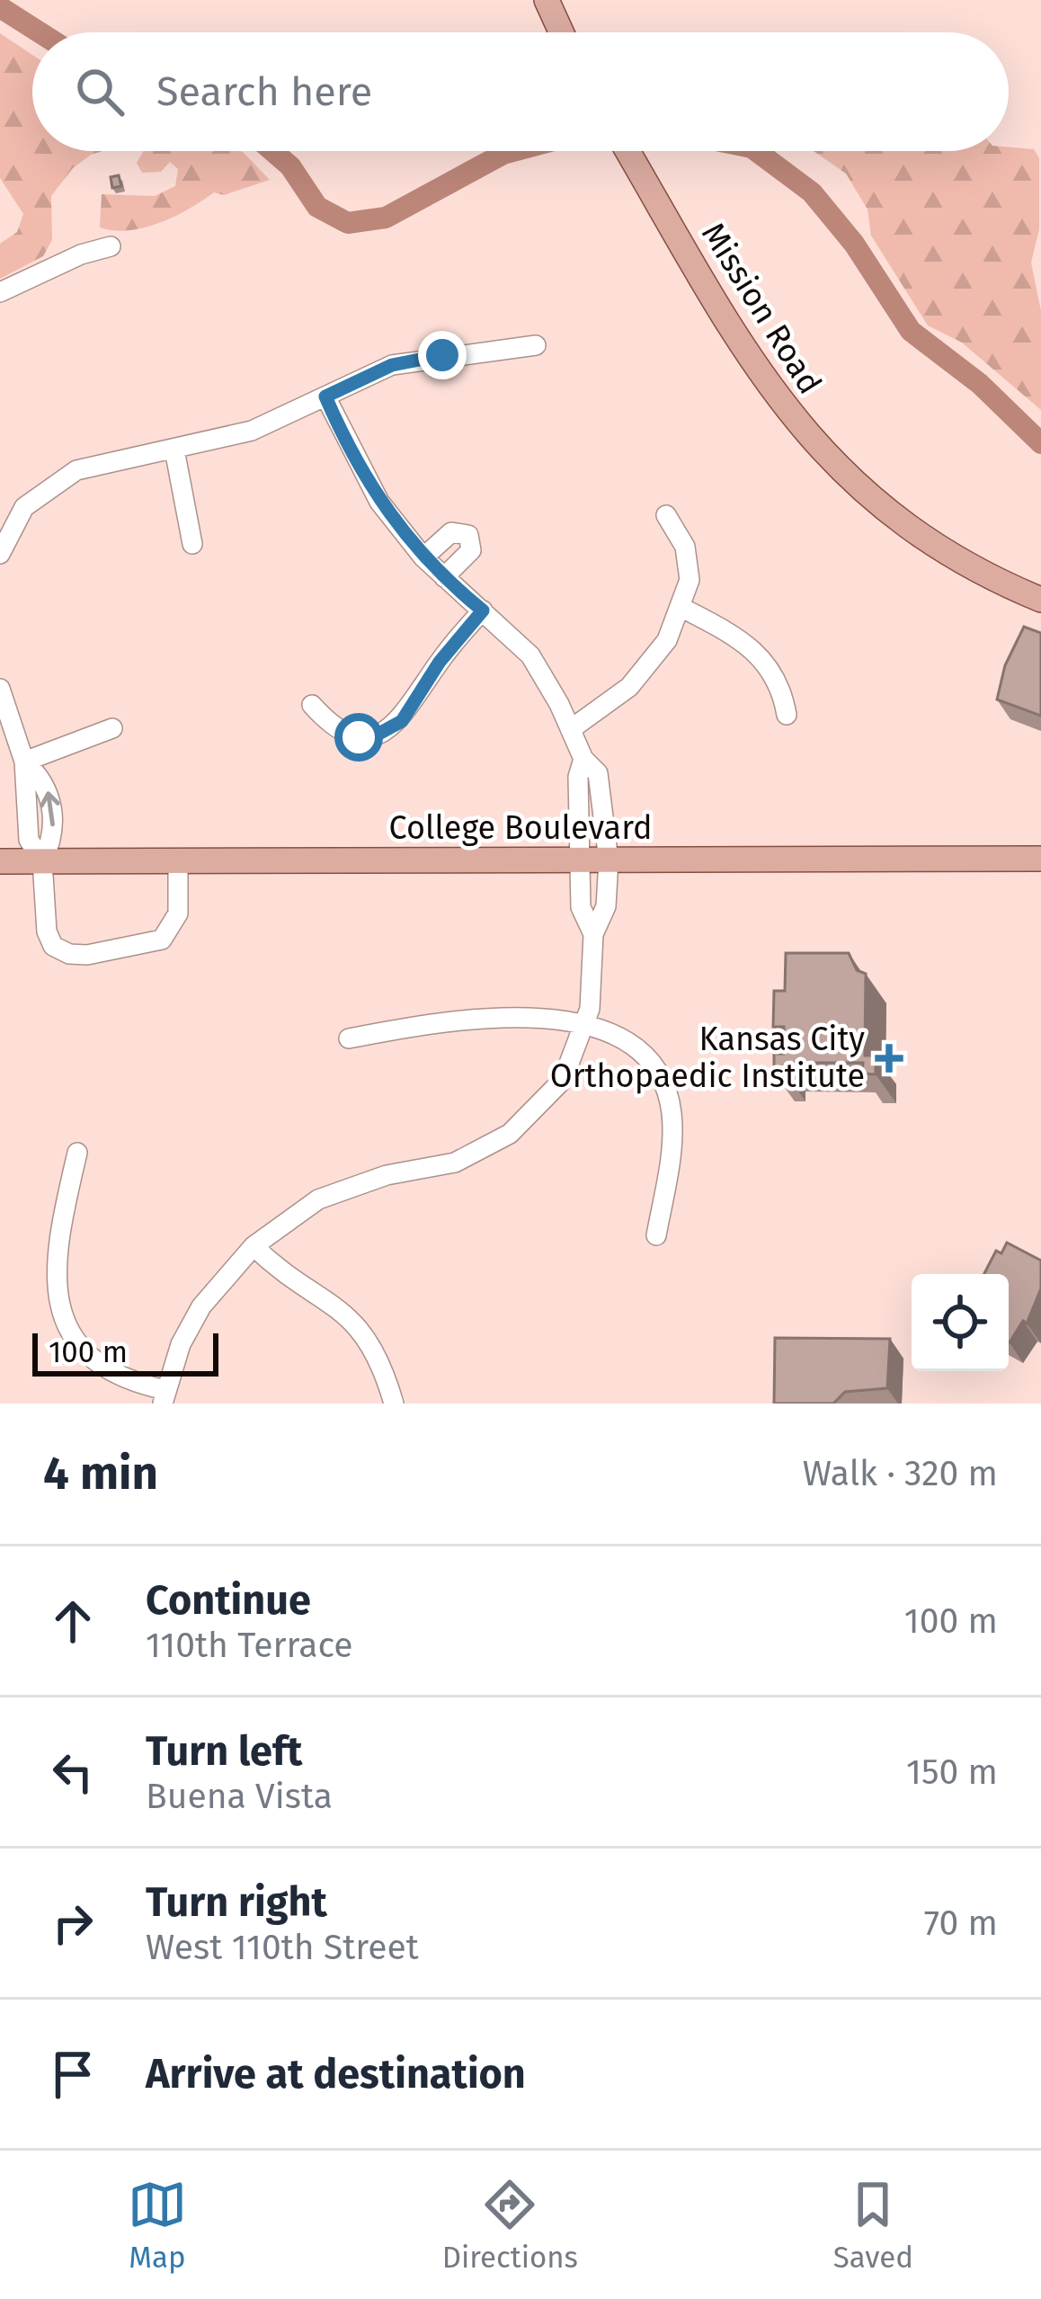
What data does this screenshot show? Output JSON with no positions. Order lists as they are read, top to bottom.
{
  "streets": {
    "main road": ["Mission Road", "College Boulevard"]
  },
  "places": {
    "health": ["Kansas City Orthopaedic Institute"]
  },
  "scale_bar": "100 m",
  "page": {
    "search": "Search here",
    "scale": "100 m",
    "heading": ["4 min", "Walk · 320 m"],
    "list": [
      ["Continue", "110th Terrace", "100 m"],
      ["Turn left", "Buena Vista", "150 m"],
      ["Turn right", "West 110th Street", "70 m"],
      "Arrive at destination"
    ],
    "nav": ["Map", "Directions", "Saved"]
  }
}
